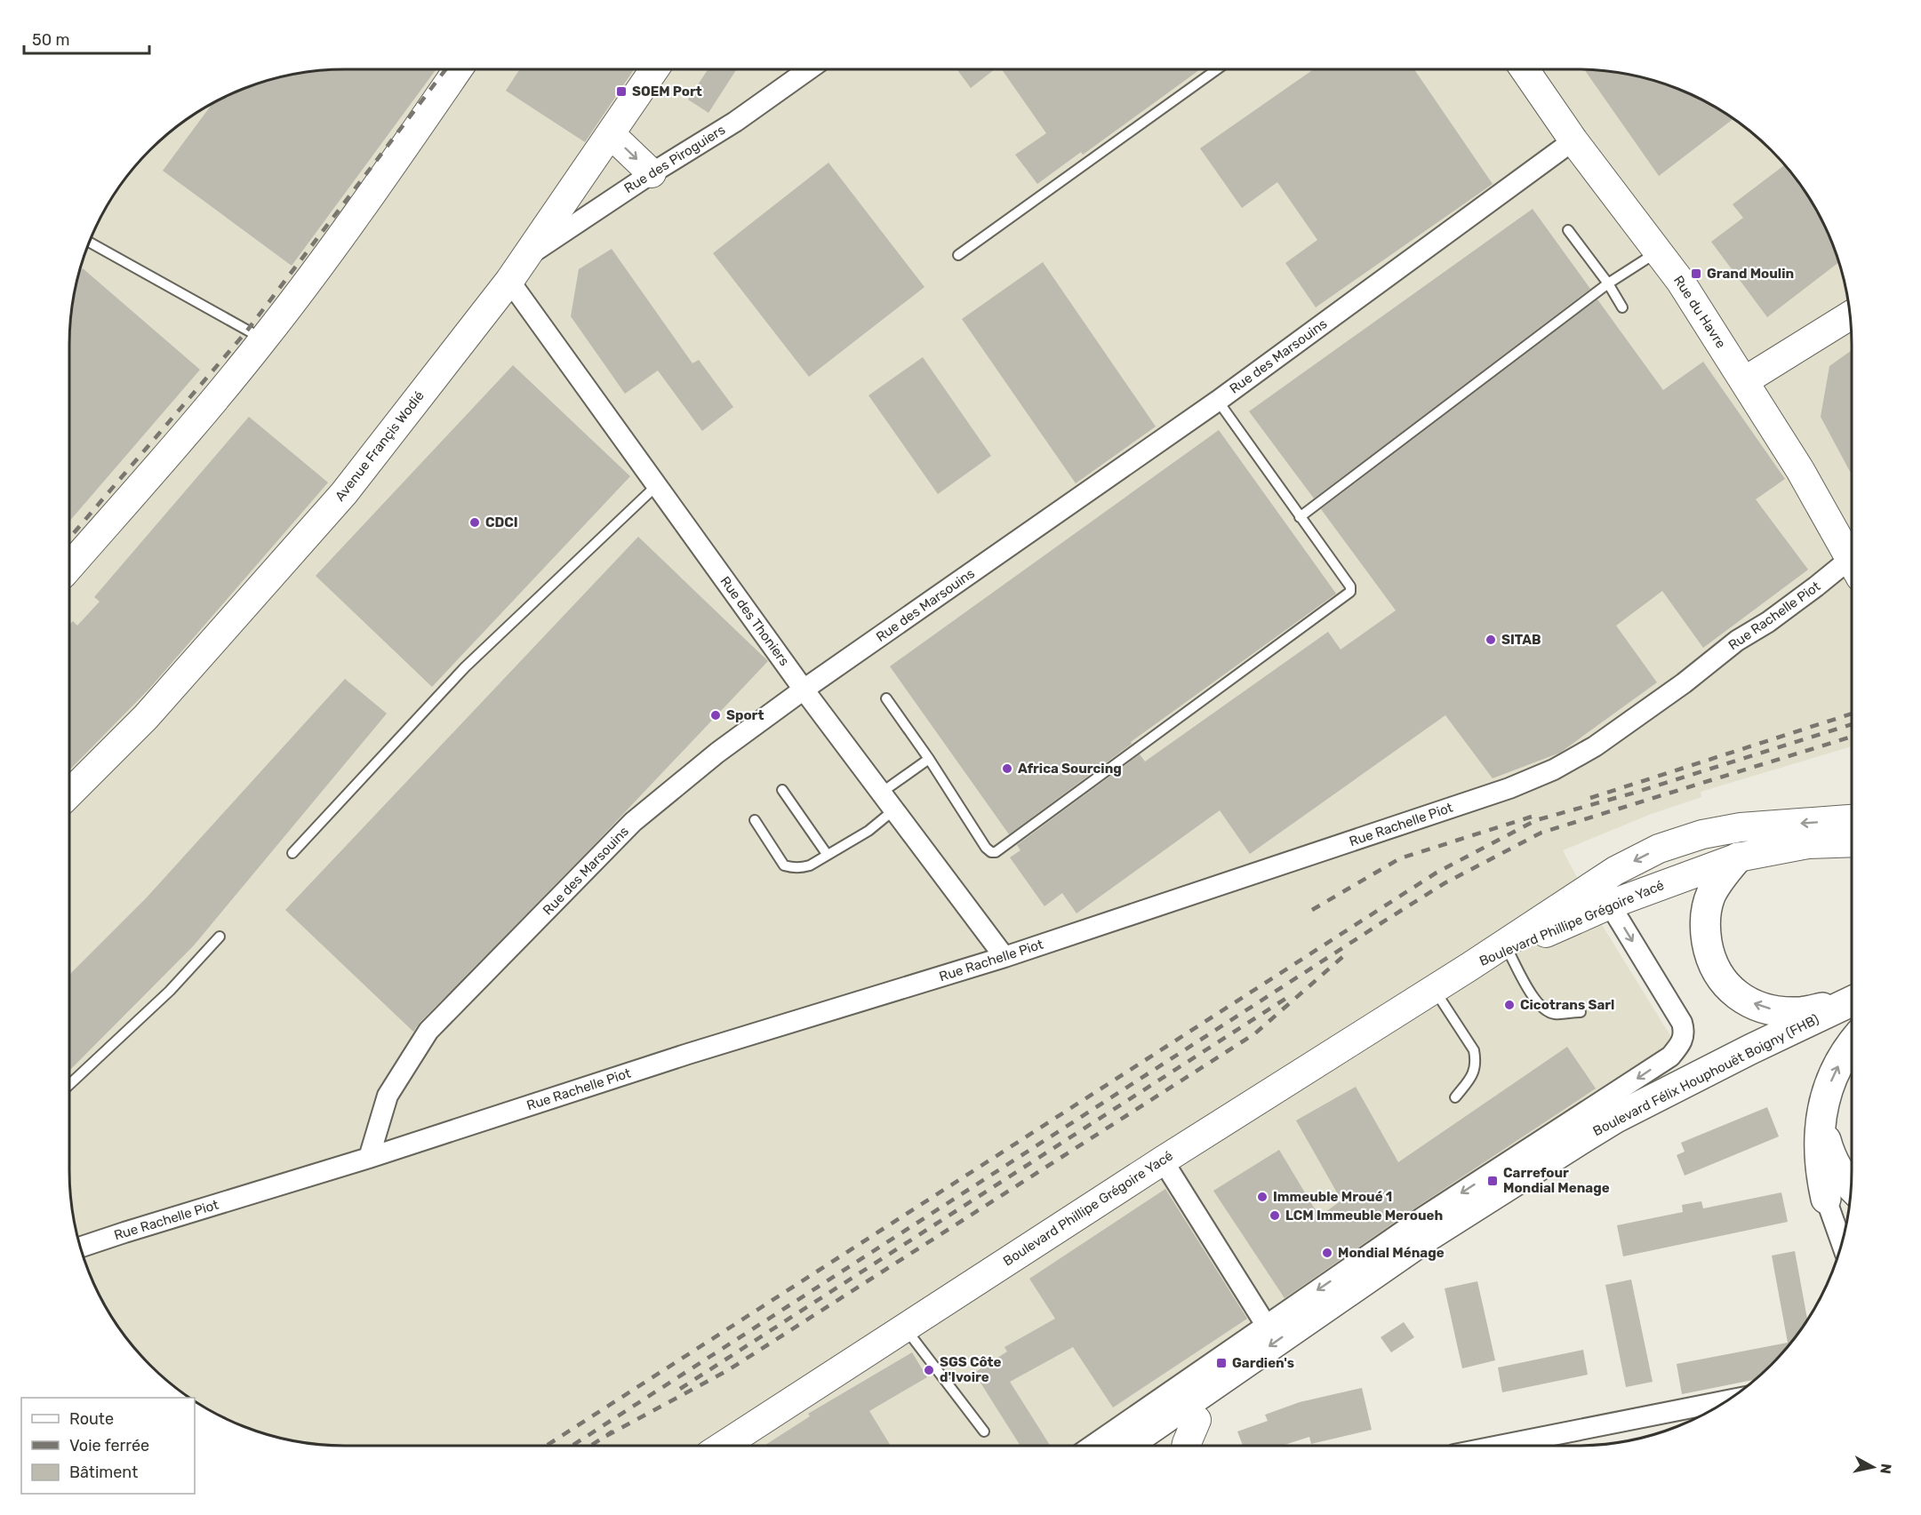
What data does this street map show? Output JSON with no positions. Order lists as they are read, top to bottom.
{
  "streets": {
    "main road": ["Boulevard Félix Houphouët Boigny (FHB)"],
    "street": [
      "Rue des Piroguiers",
      "Rue du Havre",
      "Rue des Marsouins",
      "Avenue Françis Wodié",
      "Rue Rachelle Piot",
      "Rue des Thoniers",
      "Boulevard Phillipe Grégoire Yacé"
    ]
  },
  "crossings": [
    ["Rue des Piroguiers", "Avenue Françis Wodié"],
    ["Rue du Havre", "Rue des Marsouins"],
    ["Rue des Marsouins", "Rue Rachelle Piot"],
    ["Rue des Marsouins", "Rue des Thoniers"],
    ["Avenue Françis Wodié", "Rue des Thoniers"],
    ["Rue Rachelle Piot", "Rue des Thoniers"],
    ["Boulevard Phillipe Grégoire Yacé", "Boulevard Félix Houphouët Boigny (FHB)"]
  ],
  "one_way": ["Boulevard Félix Houphouët Boigny (FHB)"],
  "places": {
    "transit": [
      "SOEM Port",
      "Grand Moulin",
      "Carrefour Mondial Menage",
      "Gardien's"
    ],
    "other": [
      "CDCI",
      "SITAB",
      "Sport",
      "Africa Sourcing",
      "Cicotrans Sarl",
      "Immeuble Mroué 1",
      "LCM Immeuble Meroueh",
      "Mondial Ménage",
      "SGS Côte d'Ivoire"
    ]
  },
  "legend": ["Route", "Voie ferrée", "Bâtiment"],
  "scale_bar": "50 m",
  "north": "right"
}
